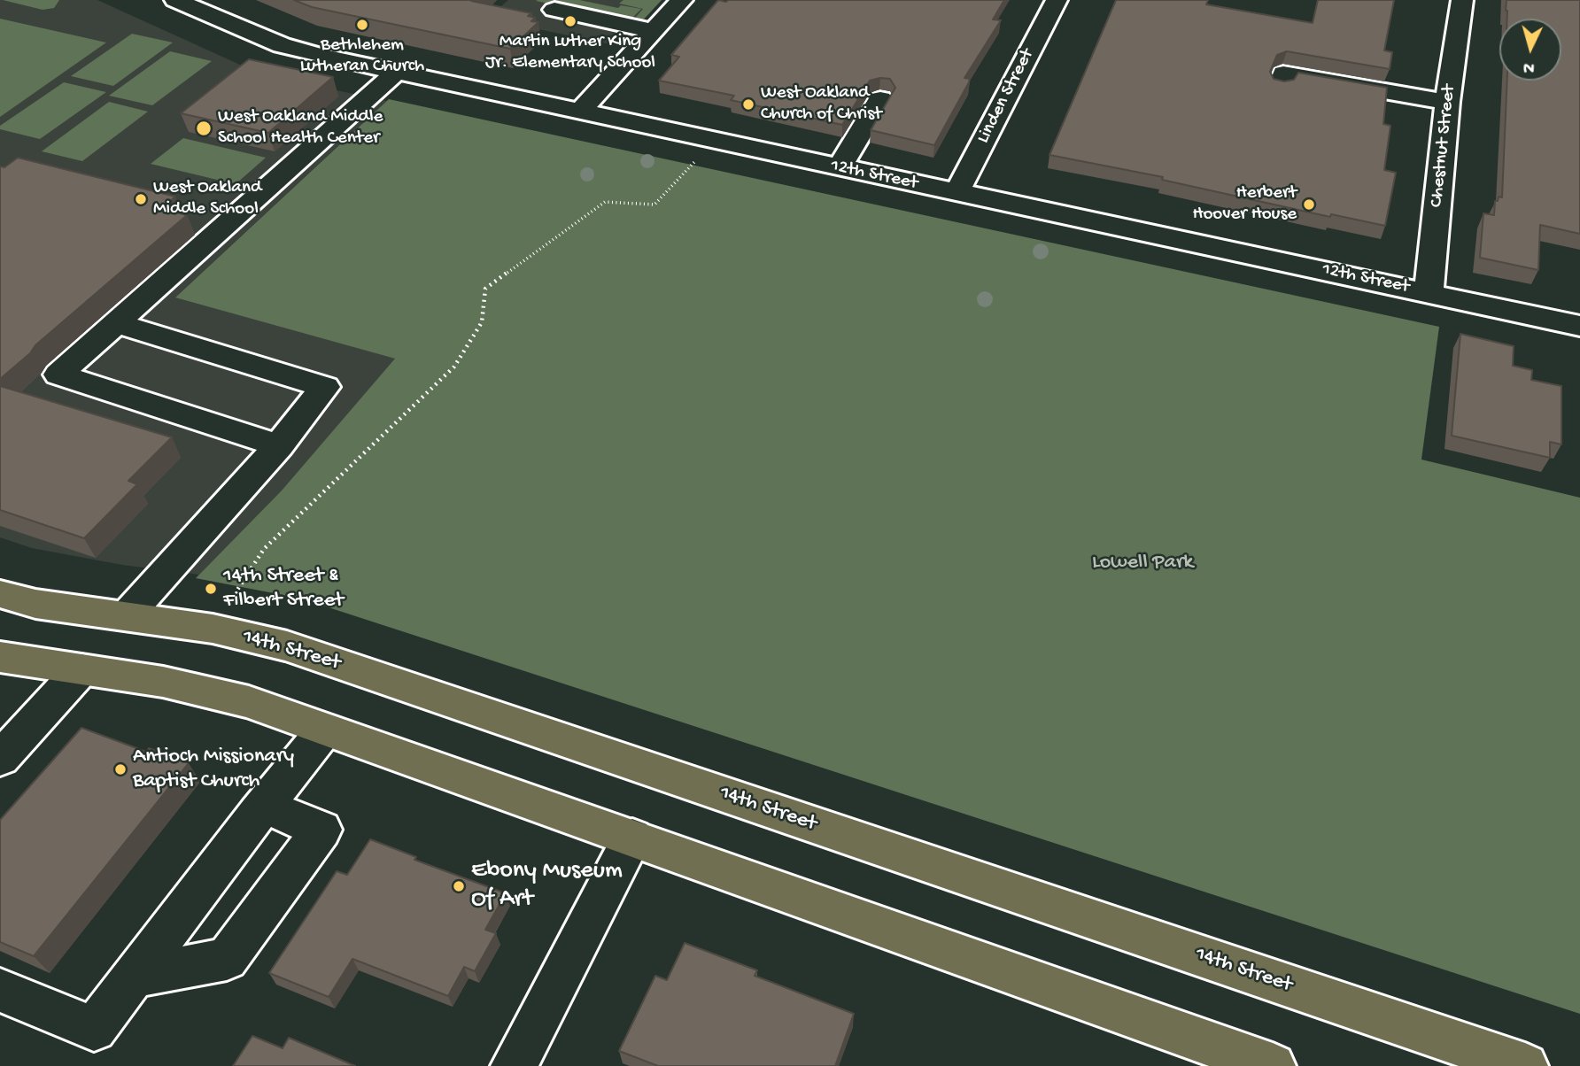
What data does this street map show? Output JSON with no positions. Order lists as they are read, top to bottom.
{
  "streets": {
    "main road": ["14th Street"],
    "street": ["Linden Street", "Chestnut Street", "12th Street"]
  },
  "crossings": [
    ["Linden Street", "12th Street"],
    ["Chestnut Street", "12th Street"]
  ],
  "parks": ["Lowell Park"],
  "places": [
    "Martin Luther King Jr. Elementary School",
    "Bethlehem Lutheran Church",
    "West Oakland Church of Christ",
    "West Oakland Middle School Health Center",
    "West Oakland Middle School",
    "Herbert Hoover House",
    "14th Street & Filbert Street",
    "Antioch Missionary Baptist Church",
    "Ebony Museum Of Art"
  ],
  "north": "bottom"
}
